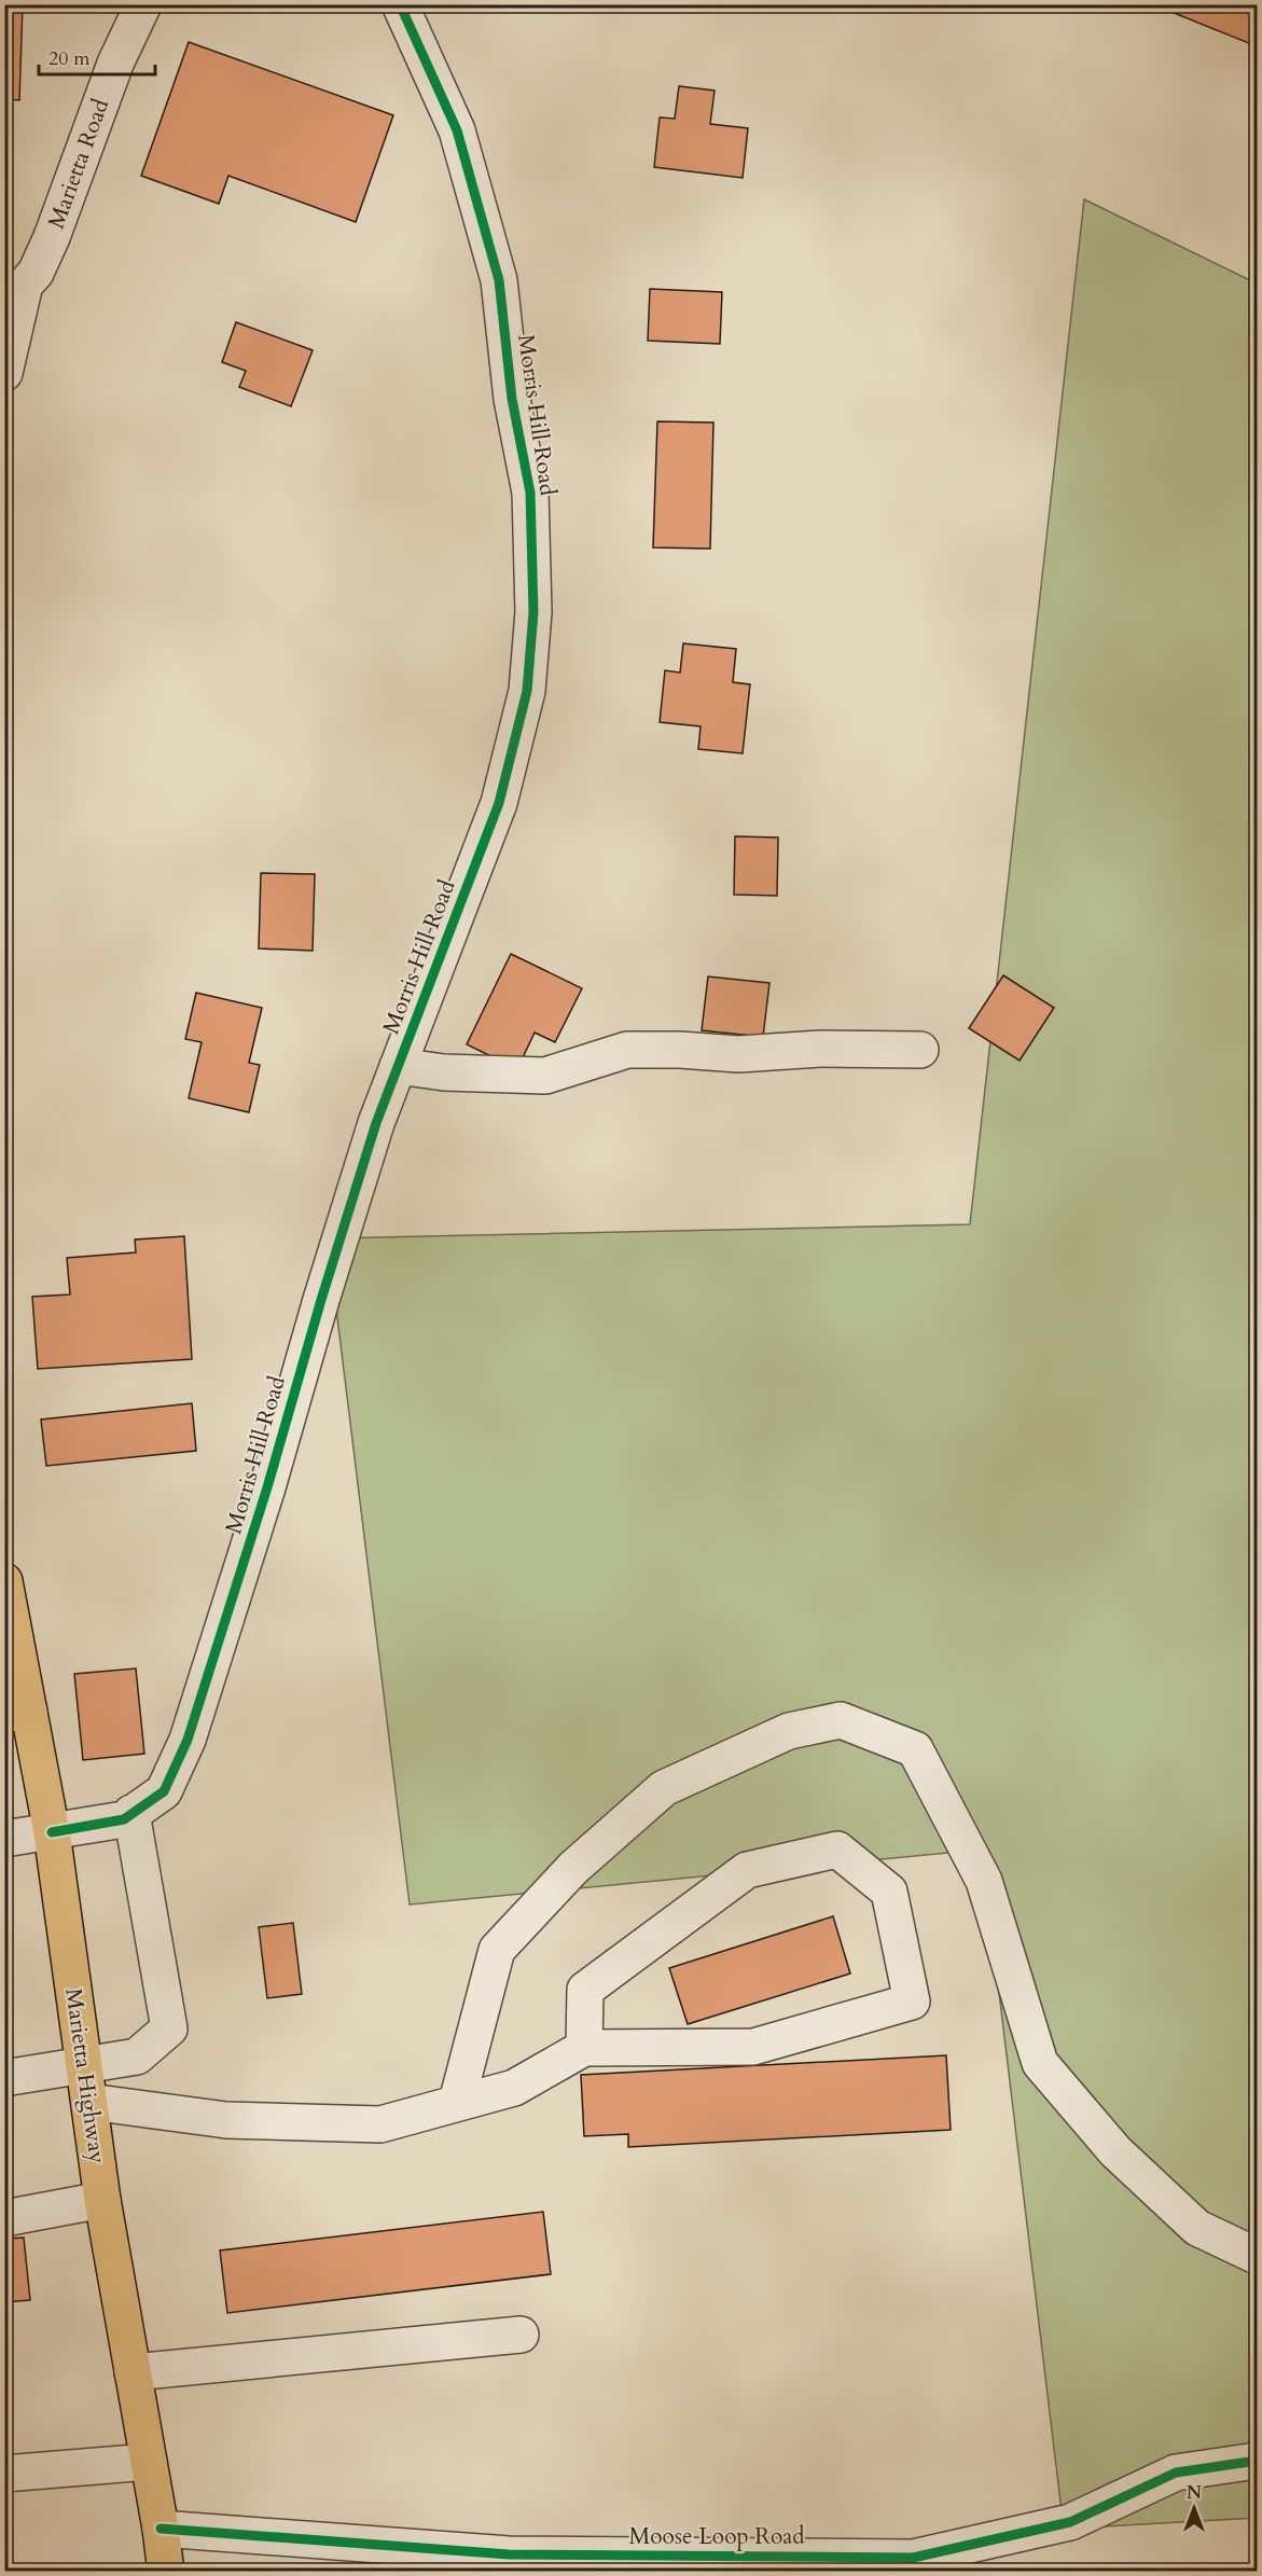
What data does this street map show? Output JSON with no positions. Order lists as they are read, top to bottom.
{
  "streets": {
    "main road": ["Marietta Highway"],
    "street": ["Marietta Road", "Morris Hill Road", "Moose Loop Road"]
  },
  "crossings": [
    ["Morris Hill Road", "Marietta Highway"],
    ["Marietta Highway", "Moose Loop Road"]
  ],
  "scale_bar": "20 m",
  "north": "top"
}
